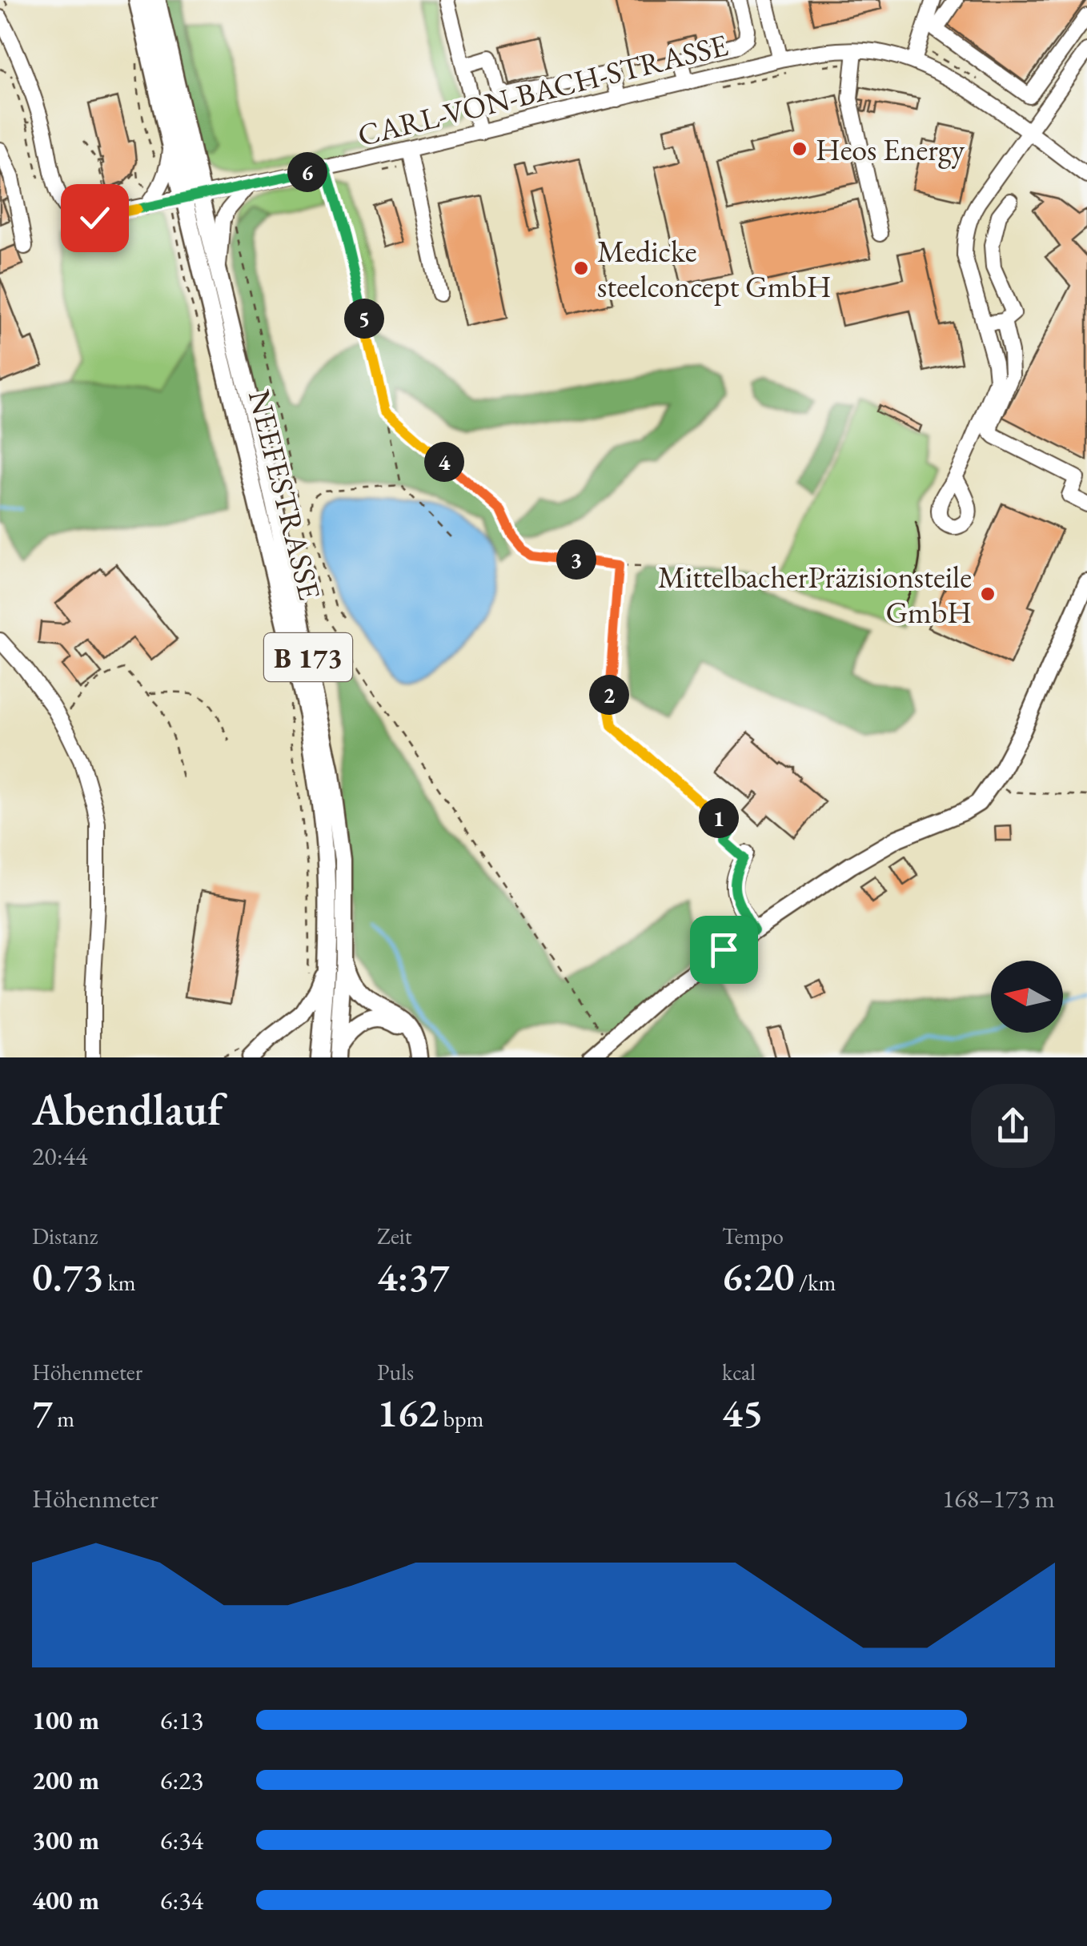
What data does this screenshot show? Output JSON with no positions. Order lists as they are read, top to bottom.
{
  "streets": {
    "highway": ["NEEFESTRASSE", "B 173"],
    "street": ["CARL-VON-BACH-STRASSE"]
  },
  "crossings": [
    ["CARL-VON-BACH-STRASSE", "NEEFESTRASSE"]
  ],
  "places": ["Heos Energy", "Medicke steelconcept GmbH", "MittelbacherPräzisionsteile GmbH"],
  "north": "left",
  "page": {
    "pins": [
      "6",
      "5",
      "4",
      "3",
      "2",
      "1"
    ],
    "heading": ["Abendlauf", "20:44"],
    "stats": [
      ["Distanz", "0.73 km"],
      ["Zeit", "4:37"],
      ["Tempo", "6:20 /km"],
      ["Höhenmeter", "7 m"],
      ["Puls", "162 bpm"],
      ["kcal", "45"]
    ],
    "chart": ["Höhenmeter", "168–173 m"],
    "list": [
      {
        "name": "100 m",
        "note": "6:13"
      },
      {
        "name": "200 m",
        "note": "6:23"
      },
      {
        "name": "300 m",
        "note": "6:34"
      },
      {
        "name": "400 m",
        "note": "6:34"
      }
    ]
  }
}
